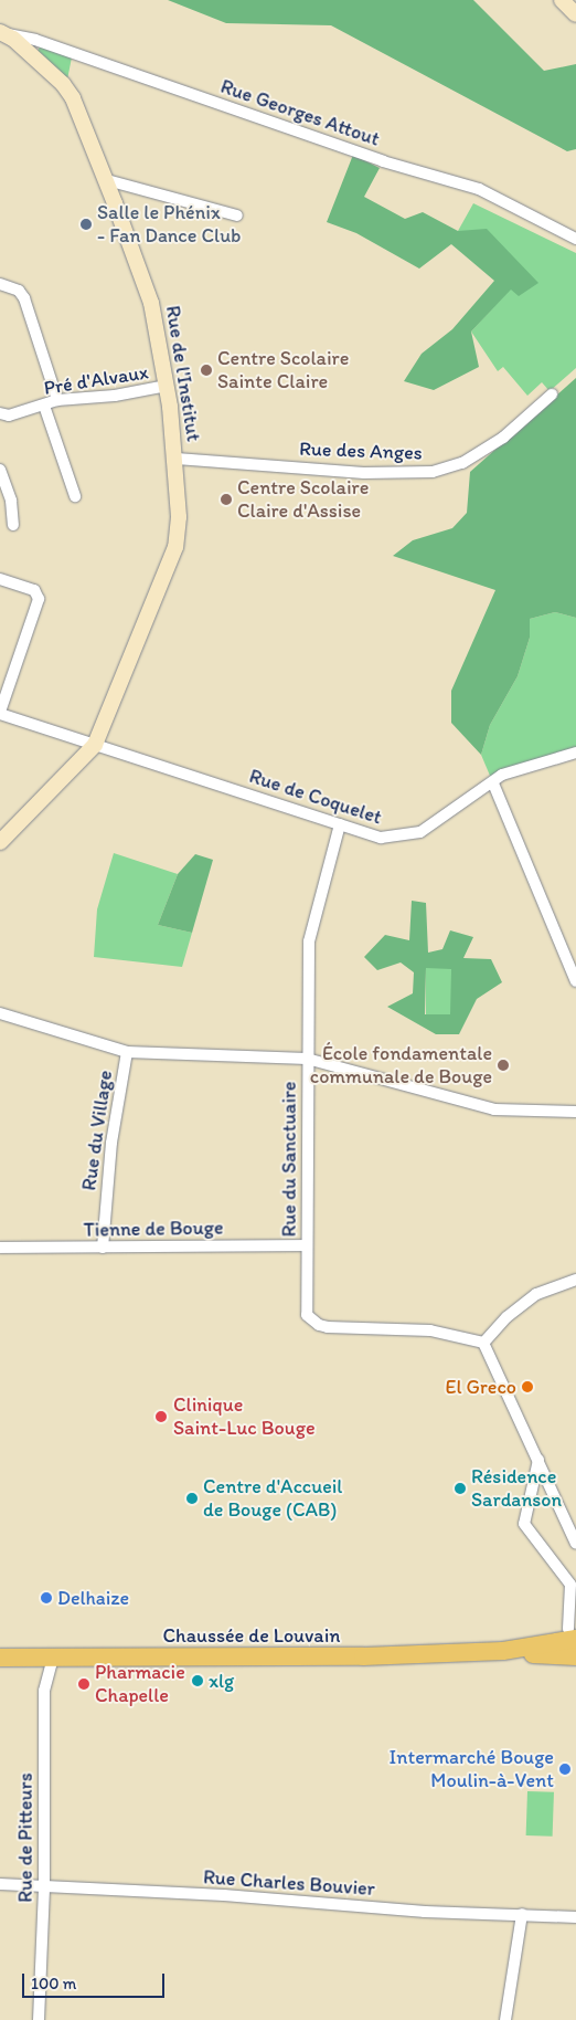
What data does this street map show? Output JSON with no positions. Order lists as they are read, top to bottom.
{
  "streets": {
    "main road": ["Chaussée de Louvain"],
    "street": [
      "Rue Georges Attout",
      "Rue de l'Institut",
      "Pré d'Alvaux",
      "Rue des Anges",
      "Rue de Coquelet",
      "Rue du Village",
      "Rue du Sanctuaire",
      "Tienne de Bouge",
      "Rue de Pitteurs",
      "Rue Charles Bouvier"
    ]
  },
  "crossings": [
    ["Rue Georges Attout", "Rue de l'Institut"],
    ["Rue de l'Institut", "Pré d'Alvaux"],
    ["Rue de l'Institut", "Rue des Anges"],
    ["Rue de l'Institut", "Rue de Coquelet"],
    ["Rue de Coquelet", "Rue du Sanctuaire"],
    ["Rue du Village", "Tienne de Bouge"],
    ["Rue du Sanctuaire", "Tienne de Bouge"],
    ["Chaussée de Louvain", "Rue de Pitteurs"],
    ["Rue de Pitteurs", "Rue Charles Bouvier"]
  ],
  "places": [
    "Salle le Phénix - Fan Dance Club",
    "Centre Scolaire Sainte Claire",
    "Centre Scolaire Claire d'Assise",
    "École fondamentale communale de Bouge",
    "El Greco",
    "Clinique Saint-Luc Bouge",
    "Résidence Sardanson",
    "Centre d'Accueil de Bouge (CAB)",
    "Delhaize",
    "xlg",
    "Pharmacie Chapelle",
    "Intermarché Bouge Moulin-à-Vent"
  ],
  "scale_bar": "100 m"
}
